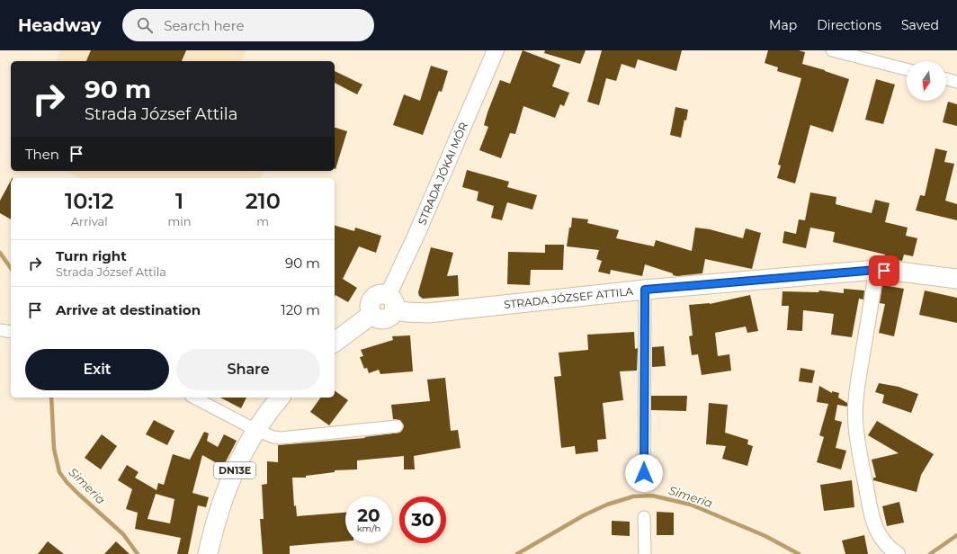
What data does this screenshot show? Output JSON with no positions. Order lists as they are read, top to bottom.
{
  "streets": {
    "main road": ["STRADA JÓKAI MÓR", "STRADA JÓZSEF ATTILA", "DN13E"]
  },
  "crossings": [
    ["STRADA JÓKAI MÓR", "STRADA JÓZSEF ATTILA"]
  ],
  "water": ["Simeria"],
  "north": "bottom",
  "page": {
    "header": "Headway",
    "search": "Search here",
    "nav": ["Map", "Directions", "Saved"],
    "turn": ["90 m", "Strada József Attila"],
    "then": "Then",
    "eta": [
      "10:12",
      "Arrival",
      "1",
      "min",
      "210",
      "m"
    ],
    "list": [
      {
        "name": "Turn right",
        "note": "Strada József Attila",
        "value": "90 m"
      },
      {
        "name": "Arrive at destination",
        "value": "120 m"
      }
    ],
    "buttons": ["Exit", "Share"],
    "speed": "20 km/h",
    "limit": "30"
  }
}
